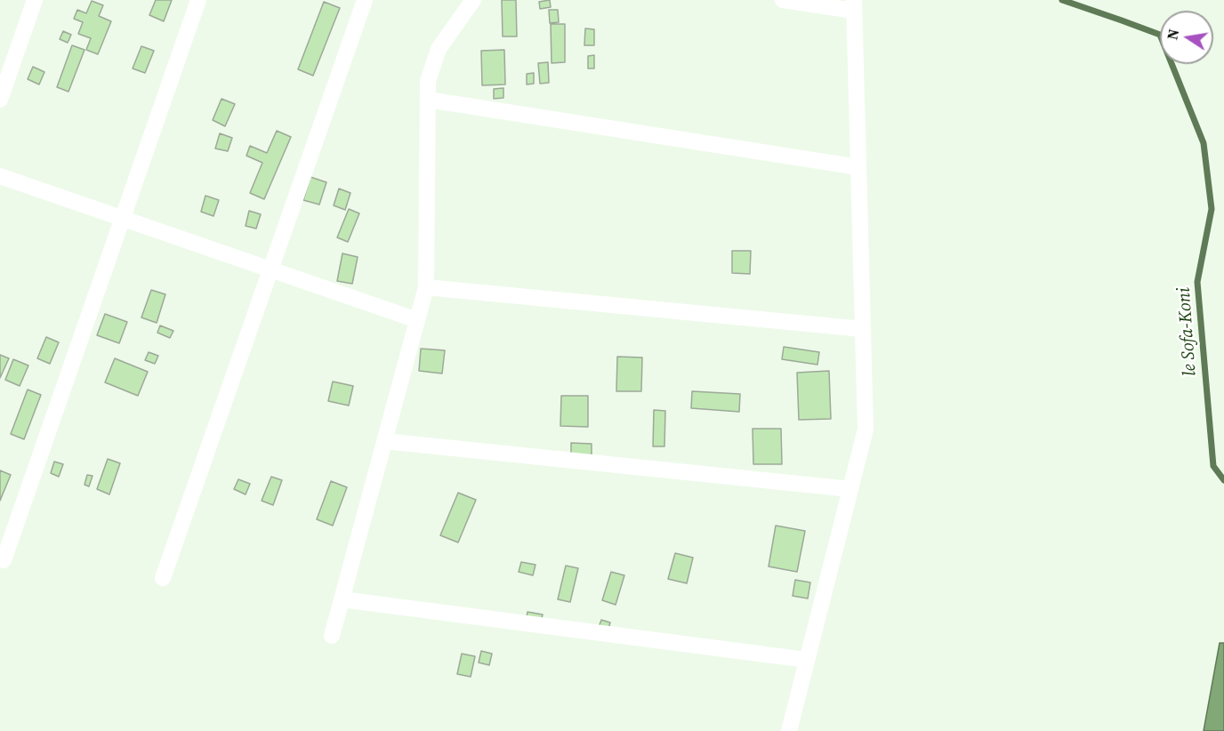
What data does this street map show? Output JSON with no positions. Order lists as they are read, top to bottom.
{
  "water": ["le Sofa-Koni"],
  "north": "left"
}
